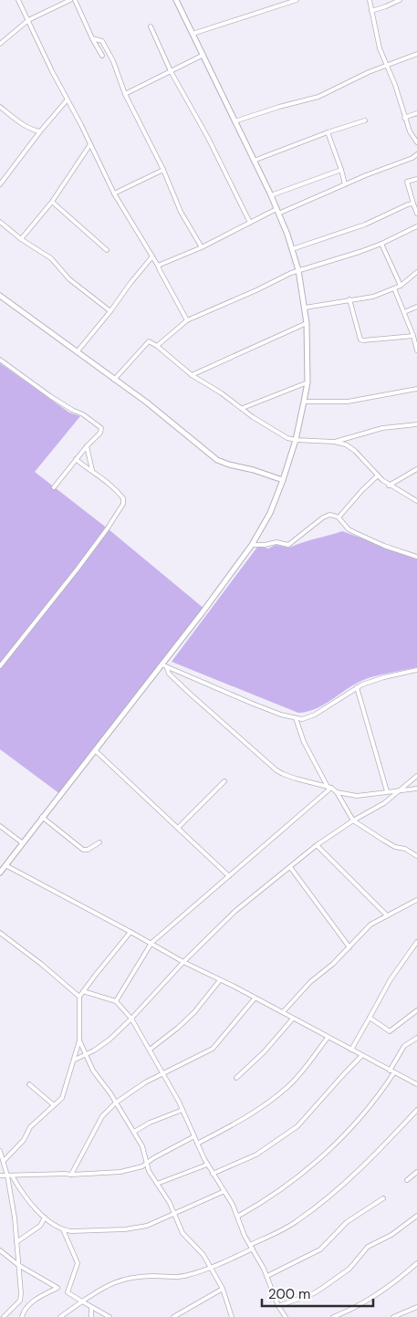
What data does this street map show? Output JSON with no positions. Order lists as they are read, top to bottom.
{
  "scale_bar": "200 m"
}
